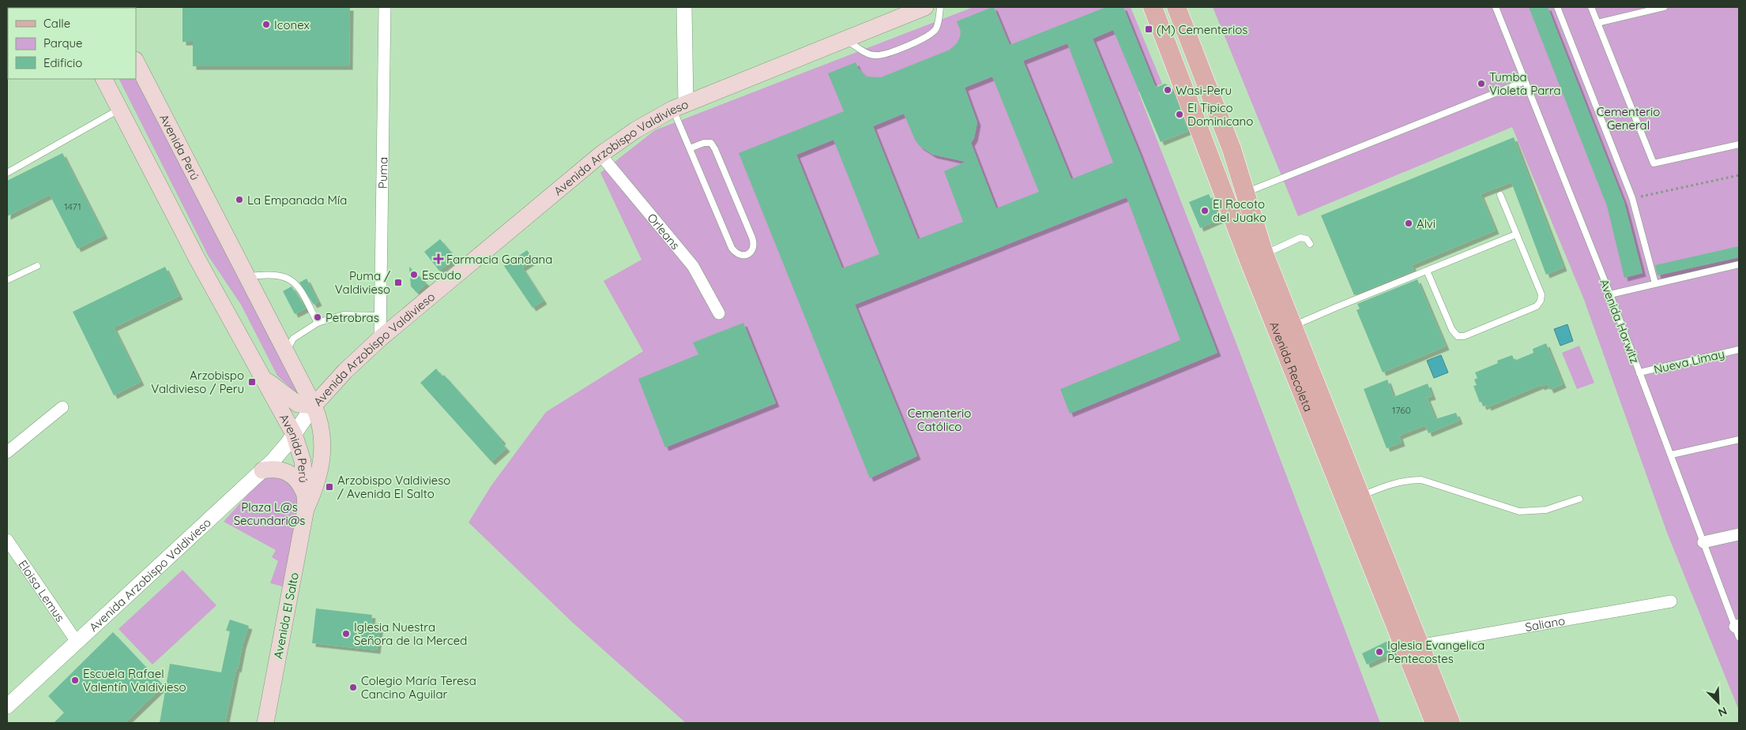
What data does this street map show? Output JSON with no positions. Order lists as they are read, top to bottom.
{
  "streets": {
    "main road": [
      "Avenida Perú",
      "Avenida Arzobispo Valdivieso",
      "Avenida Recoleta",
      "Avenida El Salto"
    ],
    "street": [
      "Puma",
      "Orleans",
      "Eloisa Lemus",
      "Saliano"
    ],
    "lane": ["Avenida Horwitz", "Nueva Limay"]
  },
  "crossings": [
    ["Avenida Perú", "Avenida Arzobispo Valdivieso"],
    ["Avenida Perú", "Avenida El Salto"],
    ["Avenida Arzobispo Valdivieso", "Puma"],
    ["Avenida Arzobispo Valdivieso", "Orleans"],
    ["Avenida Arzobispo Valdivieso", "Eloisa Lemus"],
    ["Avenida Horwitz", "Nueva Limay"],
    ["Avenida Recoleta", "Saliano"]
  ],
  "parks": ["Cementerio General", "Cementerio Católico", "Plaza L@s Secundari@s"],
  "places": {
    "other": [
      "Iconex",
      "Tumba Violeta Parra",
      "Wasi-Peru",
      "El Tipico Dominicano",
      "La Empanada Mía",
      "El Rocoto del Juako",
      "Alvi",
      "Escudo",
      "Petrobras",
      "Iglesia Nuestra Señora de la Merced",
      "Iglesia Evangelica Pentecostes",
      "Escuela Rafael Valentín Valdivieso",
      "Colegio María Teresa Cancino Aguilar"
    ],
    "transit": [
      "(M) Cementerios",
      "Puma / Valdivieso",
      "Arzobispo Valdivieso / Peru",
      "Arzobispo Valdivieso / Avenida El Salto"
    ],
    "health": ["Farmacia Gandana"]
  },
  "house_numbers": ["1471", "1760"],
  "legend": ["Calle", "Parque", "Edificio"],
  "north": "bottom right"
}
